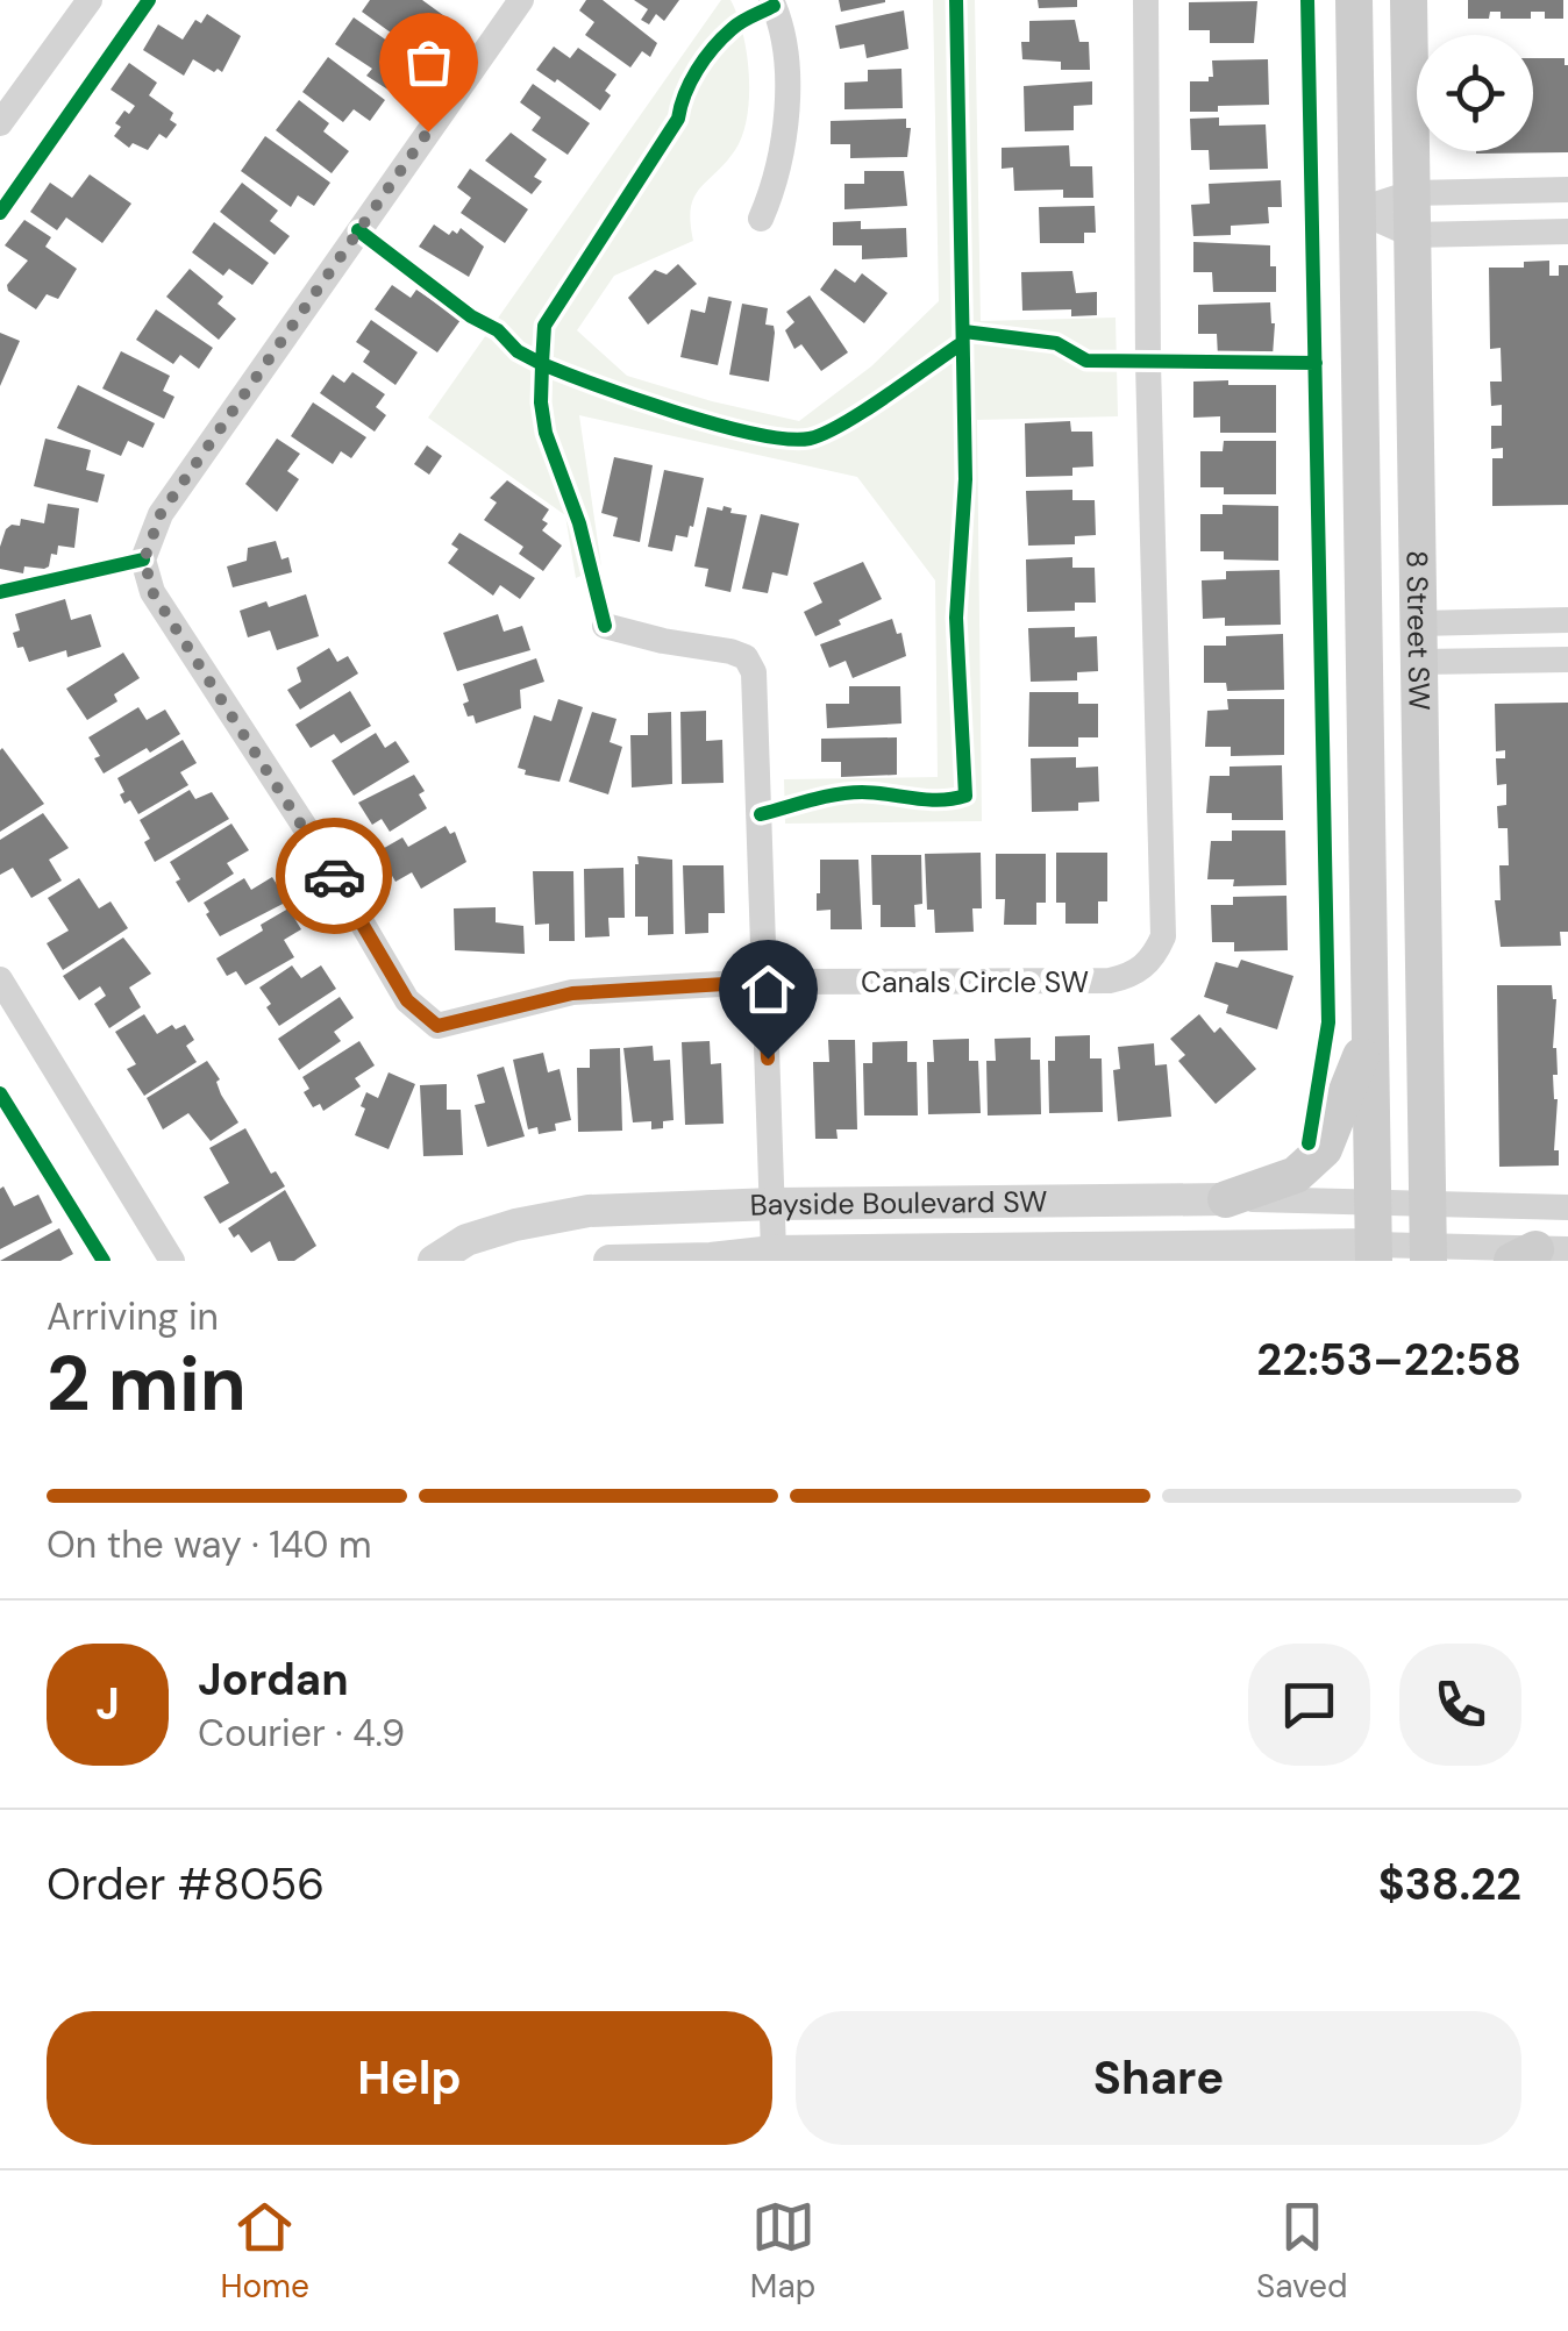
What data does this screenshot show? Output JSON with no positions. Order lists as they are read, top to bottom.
{
  "streets": {
    "main road": ["8 Street SW"],
    "street": ["Canals Circle SW", "Bayside Boulevard SW"]
  },
  "crossings": [
    ["8 Street SW", "Bayside Boulevard SW"]
  ],
  "page": {
    "heading": ["2 min", "Arriving in", "22:53–22:58"],
    "panel": [
      "Jordan",
      "Courier · 4.9",
      "Order #8056",
      "$38.22"
    ],
    "bar": "On the way · 140 m",
    "round": "J",
    "buttons": ["Help", "Share"],
    "tabs": ["Home", "Map", "Saved"]
  }
}
